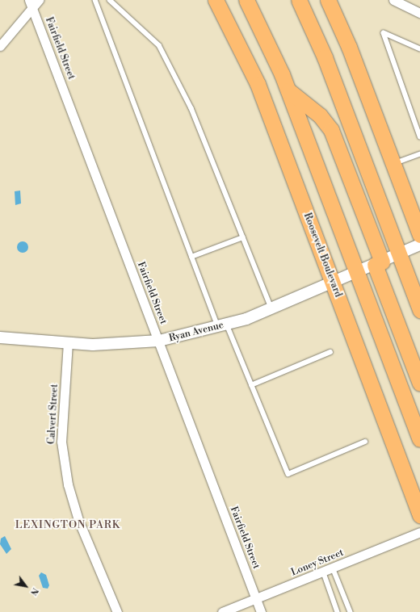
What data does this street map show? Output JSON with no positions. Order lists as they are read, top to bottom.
{
  "streets": {
    "highway": ["Roosevelt Boulevard"],
    "street": [
      "Fairfield Street",
      "Ryan Avenue",
      "Calvert Street",
      "Loney Street"
    ]
  },
  "crossings": [
    ["Fairfield Street", "Ryan Avenue"],
    ["Fairfield Street", "Loney Street"],
    ["Roosevelt Boulevard", "Ryan Avenue"],
    ["Ryan Avenue", "Calvert Street"]
  ],
  "districts": ["LEXINGTON PARK"],
  "north": "bottom right"
}
